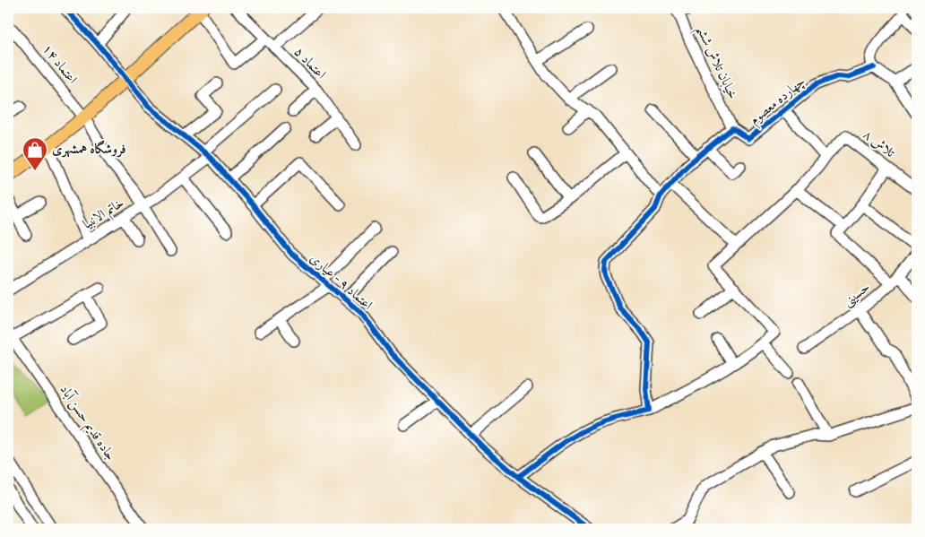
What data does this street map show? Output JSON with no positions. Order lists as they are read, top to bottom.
{
  "streets": {
    "street": [
      "خیابان تلاش ششم",
      "اعتماد ۵",
      "اعتماد ۱۴",
      "چهارده معصوم",
      "تلاش ۸",
      "خاتم الانبیا",
      "اعتماد ۹ - عیاری",
      "حسینی",
      "جاده قدیم حسن آباد"
    ]
  },
  "crossings": [
    ["خیابان تلاش ششم", "چهارده معصوم"],
    ["اعتماد ۱۴", "خاتم الانبیا"],
    ["خاتم الانبیا", "اعتماد ۹ - عیاری"]
  ],
  "places": {
    "shop": ["فروشگاه همشهری"]
  }
}
